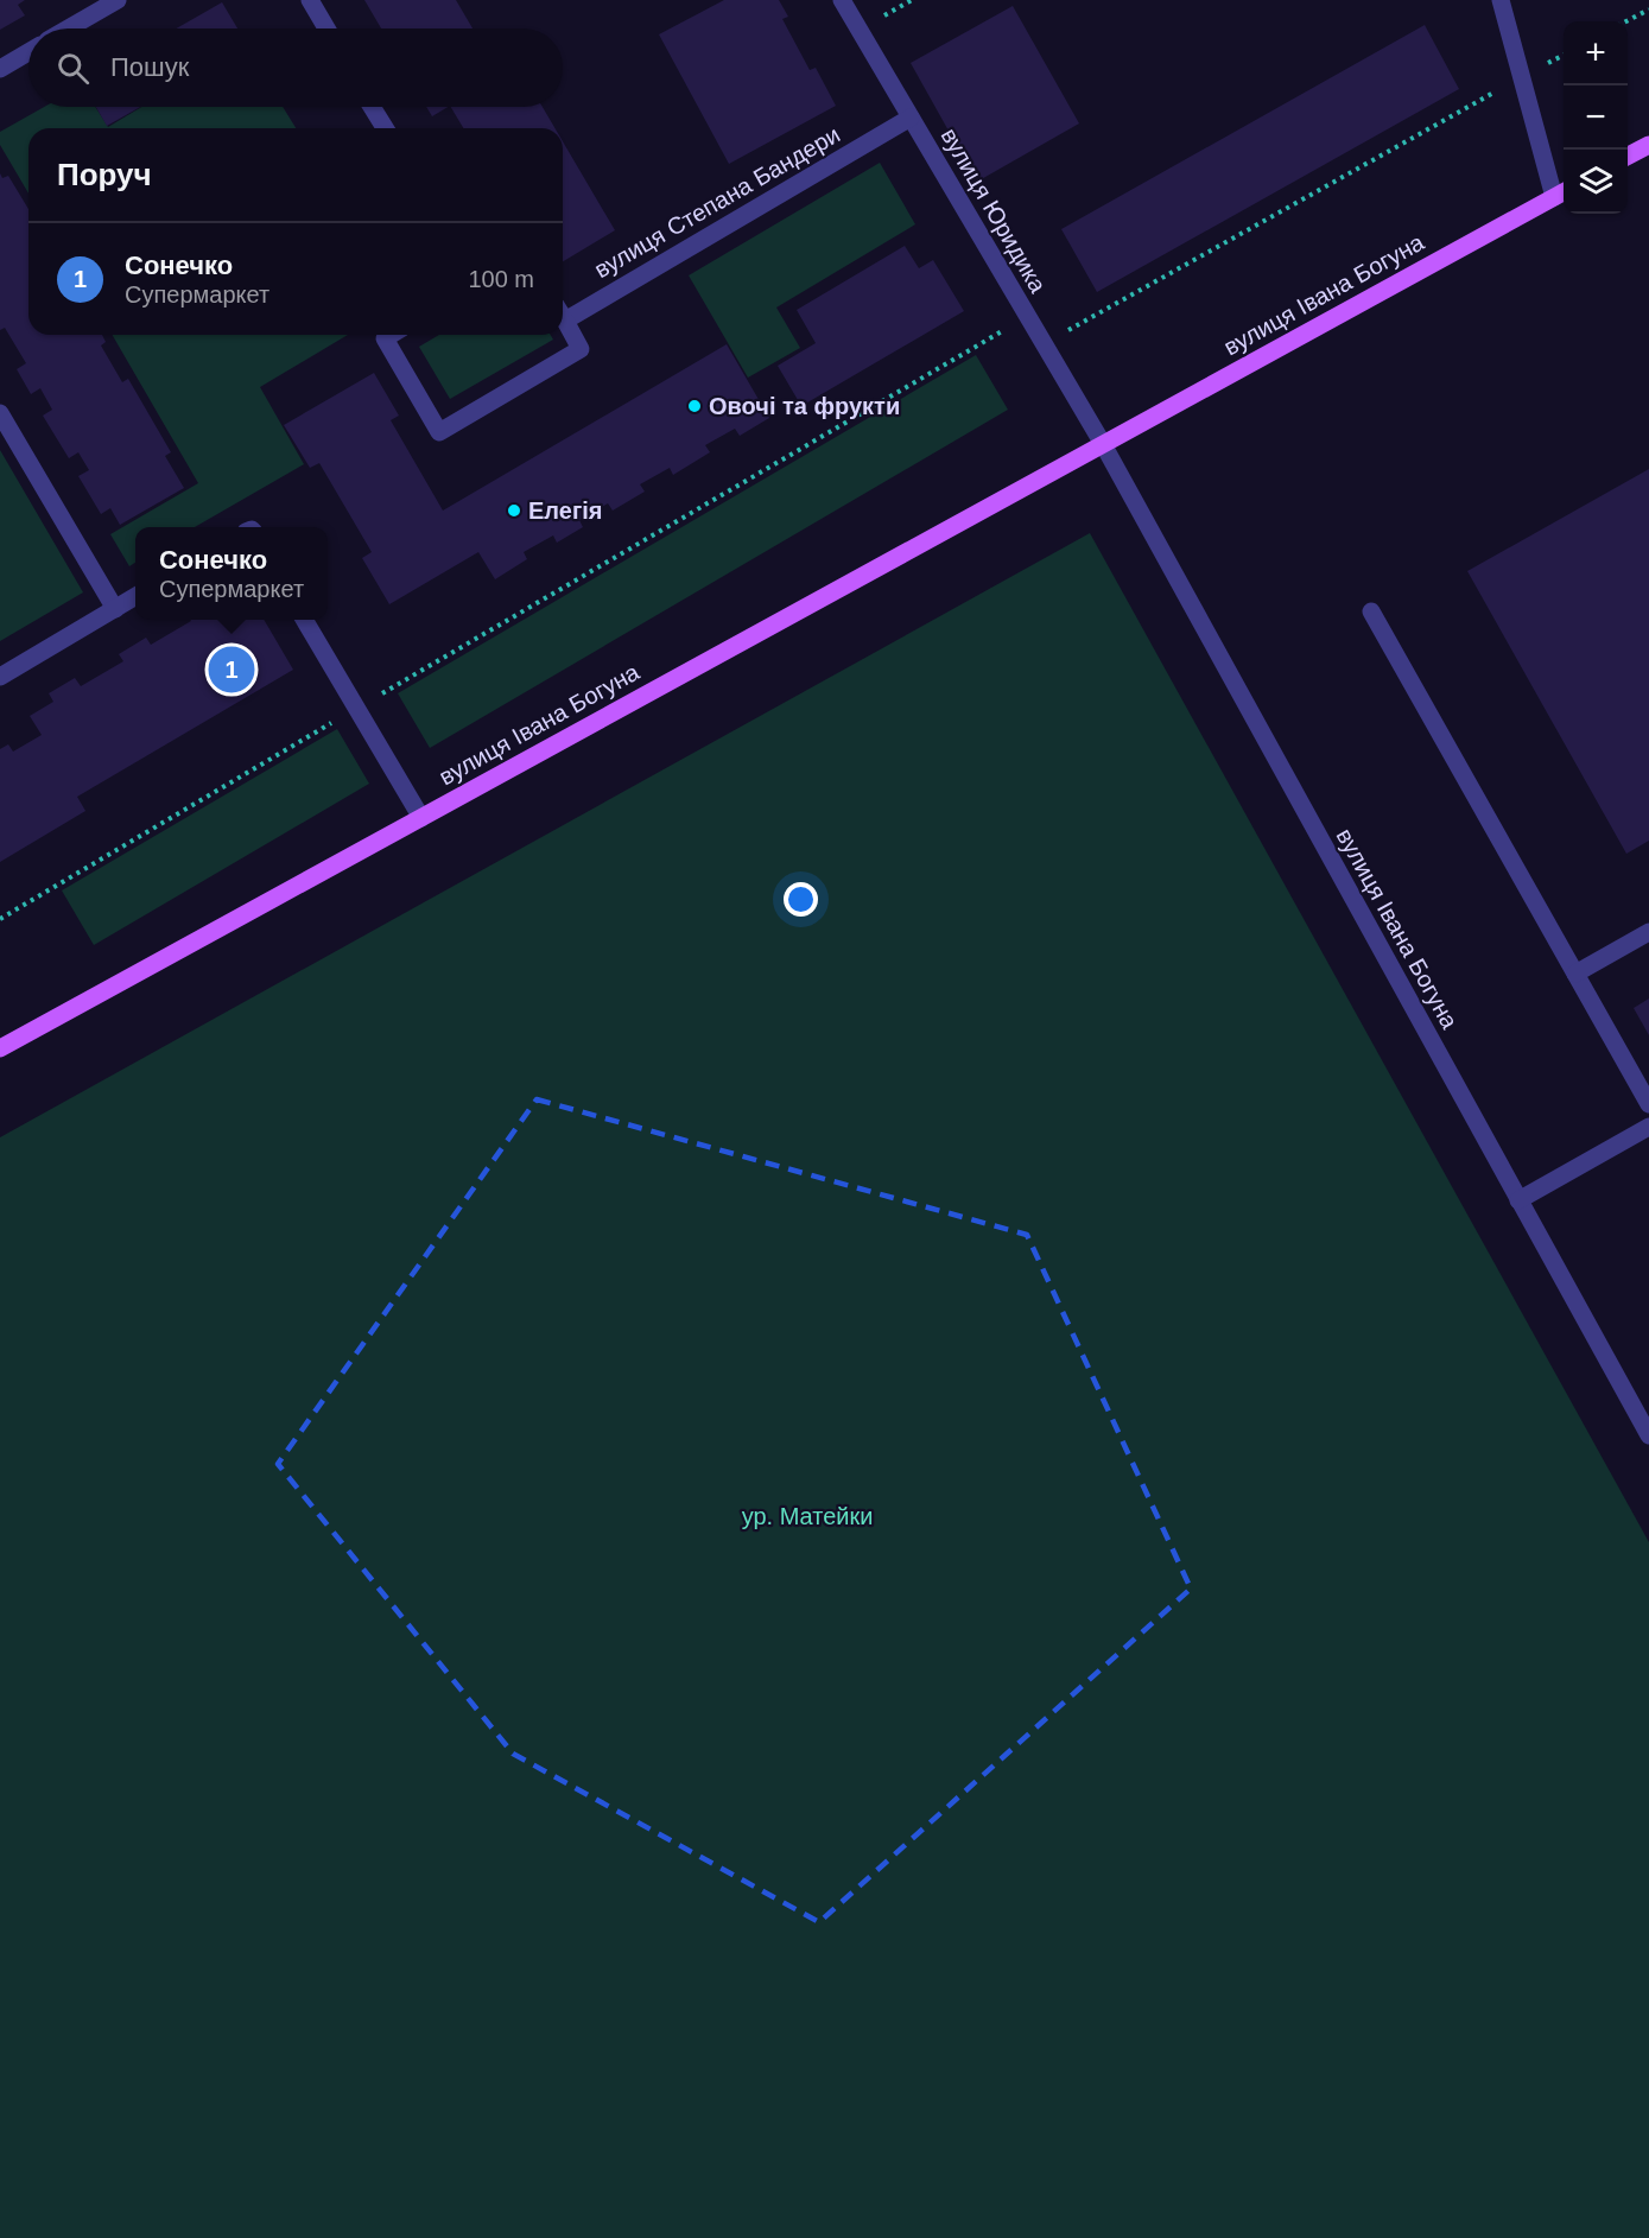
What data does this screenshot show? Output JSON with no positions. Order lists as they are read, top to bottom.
{
  "streets": {
    "main road": ["вулиця Івана Богуна"],
    "street": ["вулиця Степана Бандери", "вулиця Юридика"]
  },
  "crossings": [
    ["вулиця Степана Бандери", "вулиця Юридика"],
    ["вулиця Юридика", "вулиця Івана Богуна"]
  ],
  "parks": ["ур. Матейки"],
  "places": ["Овочі та фрукти", "Елегія"],
  "page": {
    "map_buttons": ["+", "−"],
    "search": "Пошук",
    "heading": "Поруч",
    "list": [
      {
        "mark": "1",
        "name": "Сонечко",
        "note": "Супермаркет",
        "value": "100 m"
      }
    ],
    "popup": ["Сонечко", "Супермаркет"],
    "pins": "1"
  }
}
